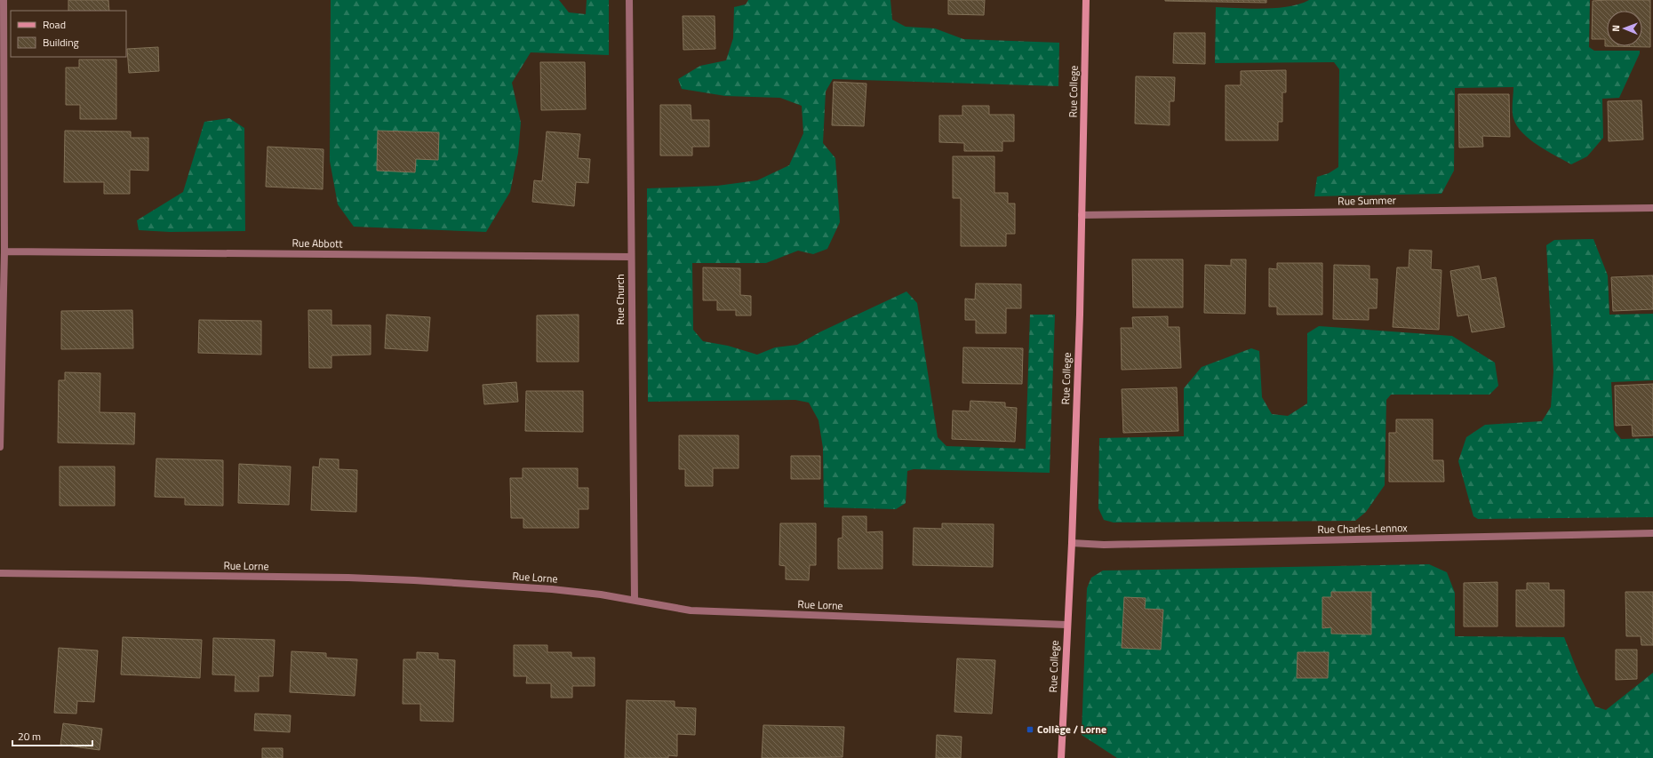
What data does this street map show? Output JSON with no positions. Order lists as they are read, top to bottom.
{
  "streets": {
    "street": [
      "Rue College",
      "Rue Summer",
      "Rue Abbott",
      "Rue Church",
      "Rue Charles-Lennox",
      "Rue Lorne"
    ]
  },
  "crossings": [
    ["Rue College", "Rue Summer"],
    ["Rue College", "Rue Charles-Lennox"],
    ["Rue College", "Rue Lorne"],
    ["Rue Abbott", "Rue Church"],
    ["Rue Church", "Rue Lorne"]
  ],
  "places": {
    "transit": ["Collège / Lorne"]
  },
  "legend": ["Road", "Building"],
  "scale_bar": "20 m",
  "north": "left"
}
